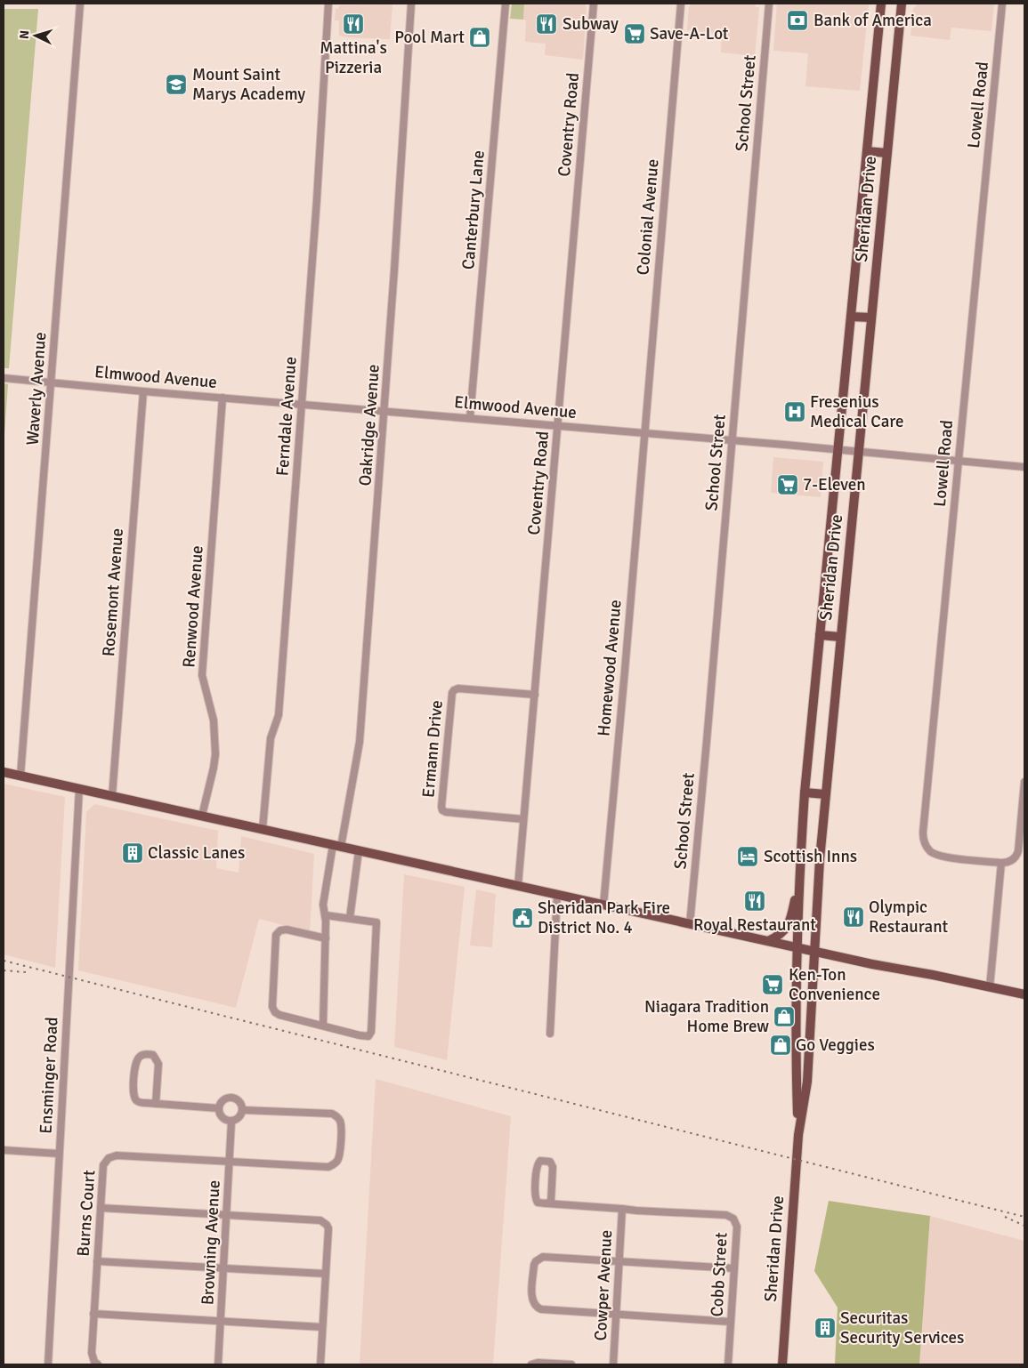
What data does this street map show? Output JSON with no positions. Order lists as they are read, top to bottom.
{
  "streets": {
    "main road": ["Sheridan Drive"],
    "street": [
      "School Street",
      "Lowell Road",
      "Coventry Road",
      "Canterbury Lane",
      "Colonial Avenue",
      "Elmwood Avenue",
      "Waverly Avenue",
      "Ferndale Avenue",
      "Oakridge Avenue",
      "Rosemont Avenue",
      "Renwood Avenue",
      "Homewood Avenue",
      "Ermann Drive",
      "Ensminger Road",
      "Burns Court",
      "Browning Avenue",
      "Cobb Street",
      "Cowper Avenue"
    ]
  },
  "crossings": [
    ["School Street", "Elmwood Avenue"],
    ["Lowell Road", "Elmwood Avenue"],
    ["Coventry Road", "Elmwood Avenue"],
    ["Coventry Road", "Ermann Drive"],
    ["Sheridan Drive", "Elmwood Avenue"],
    ["Canterbury Lane", "Elmwood Avenue"],
    ["Colonial Avenue", "Elmwood Avenue"],
    ["Colonial Avenue", "Homewood Avenue"],
    ["Elmwood Avenue", "Waverly Avenue"],
    ["Elmwood Avenue", "Ferndale Avenue"],
    ["Elmwood Avenue", "Oakridge Avenue"],
    ["Elmwood Avenue", "Rosemont Avenue"],
    ["Elmwood Avenue", "Renwood Avenue"],
    ["Elmwood Avenue", "Homewood Avenue"],
    ["Burns Court", "Browning Avenue"],
    ["Cobb Street", "Cowper Avenue"]
  ],
  "places": {
    "bank": ["Bank of America"],
    "restaurant": [
      "Mattina's Pizzeria",
      "Subway",
      "Royal Restaurant",
      "Olympic Restaurant"
    ],
    "supermarket": ["Save-A-Lot", "7-Eleven", "Ken-Ton Convenience"],
    "shop": ["Pool Mart", "Niagara Tradition Home Brew", "Go Veggies"],
    "school or university": ["Mount Saint Marys Academy"],
    "hospital": ["Fresenius Medical Care"],
    "building": ["Classic Lanes", "Securitas Security Services"],
    "hotel": ["Scottish Inns"],
    "public building": ["Sheridan Park Fire District No. 4"]
  },
  "north": "left"
}
